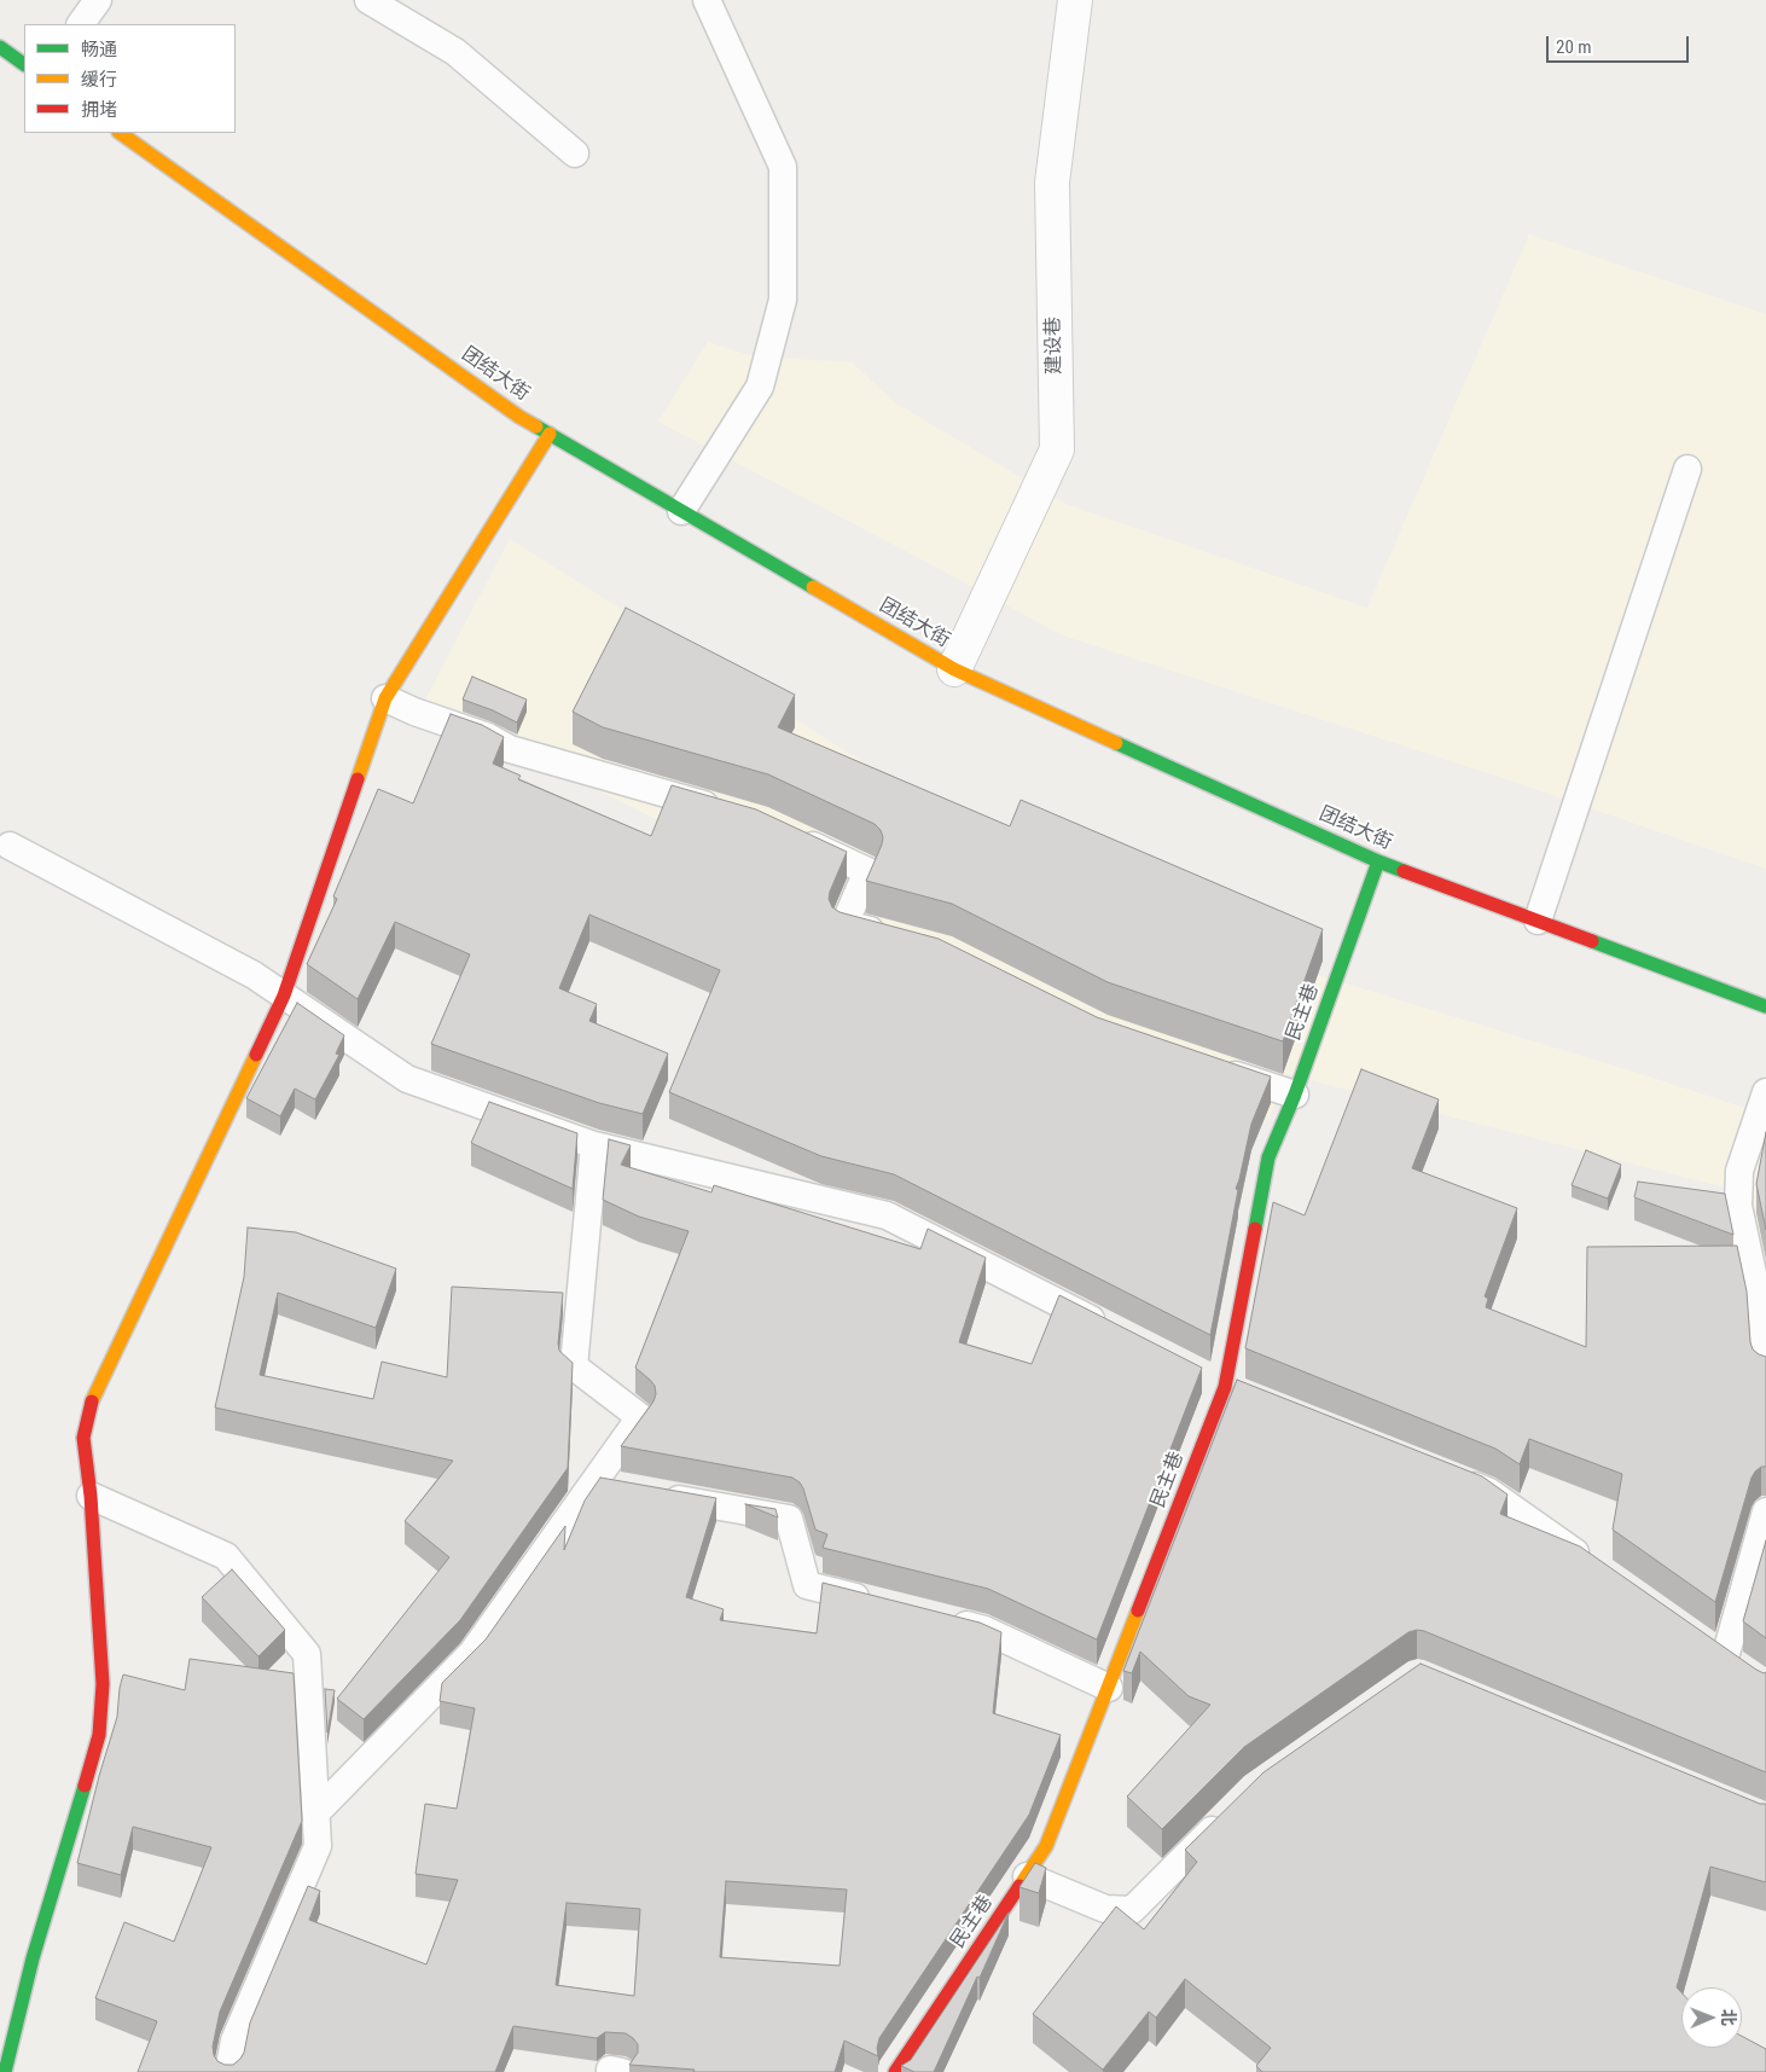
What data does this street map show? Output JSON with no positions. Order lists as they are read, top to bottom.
{
  "streets": {
    "street": ["建设巷", "团结大街", "民主巷"]
  },
  "crossings": [
    ["建设巷", "团结大街"],
    ["团结大街", "民主巷"]
  ],
  "legend": ["畅通", "缓行", "拥堵"],
  "scale_bar": "20 m",
  "north": "right"
}
